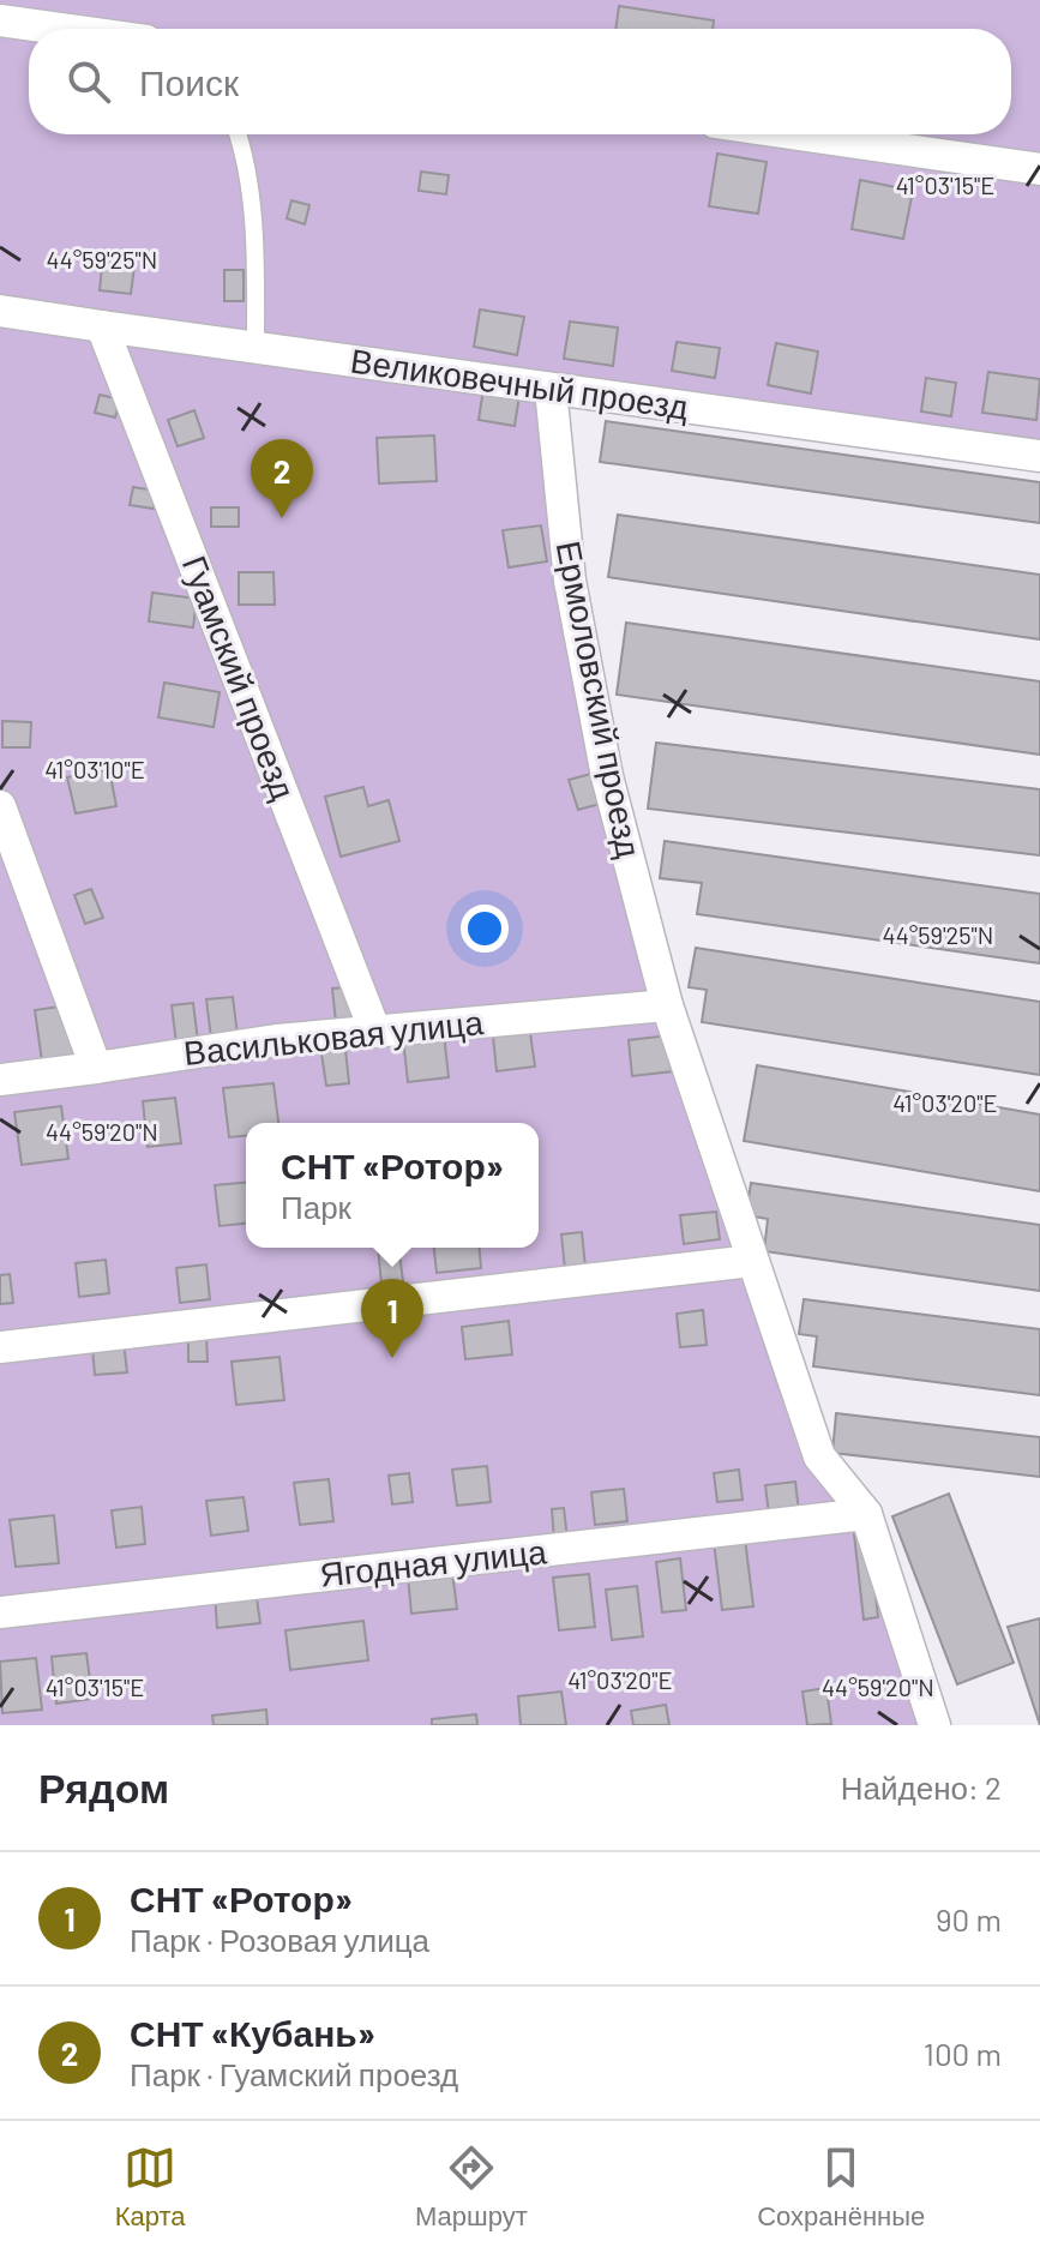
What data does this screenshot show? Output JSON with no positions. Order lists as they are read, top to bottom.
{
  "streets": {
    "street": [
      "Великовечный проезд",
      "Гуамский проезд",
      "Ермоловский проезд",
      "Васильковая улица",
      "Ягодная улица"
    ]
  },
  "crossings": [
    ["Великовечный проезд", "Гуамский проезд"],
    ["Великовечный проезд", "Ермоловский проезд"],
    ["Гуамский проезд", "Васильковая улица"],
    ["Ермоловский проезд", "Васильковая улица"],
    ["Ермоловский проезд", "Ягодная улица"]
  ],
  "page": {
    "search": "Поиск",
    "pins": ["2", "1"],
    "popup": ["СНТ «Ротор»", "Парк"],
    "heading": ["Рядом", "Найдено: 2"],
    "list": [
      {
        "mark": "1",
        "name": "СНТ «Ротор»",
        "note": "Парк · Розовая улица",
        "value": "90 m"
      },
      {
        "mark": "2",
        "name": "СНТ «Кубань»",
        "note": "Парк · Гуамский проезд",
        "value": "100 m"
      }
    ],
    "nav": ["Карта", "Маршрут", "Сохранённые"]
  },
  "coordinates": [
    "41°03'15\"E",
    "44°59'25\"N",
    "41°03'10\"E",
    "41°03'20\"E",
    "44°59'20\"N"
  ]
}
